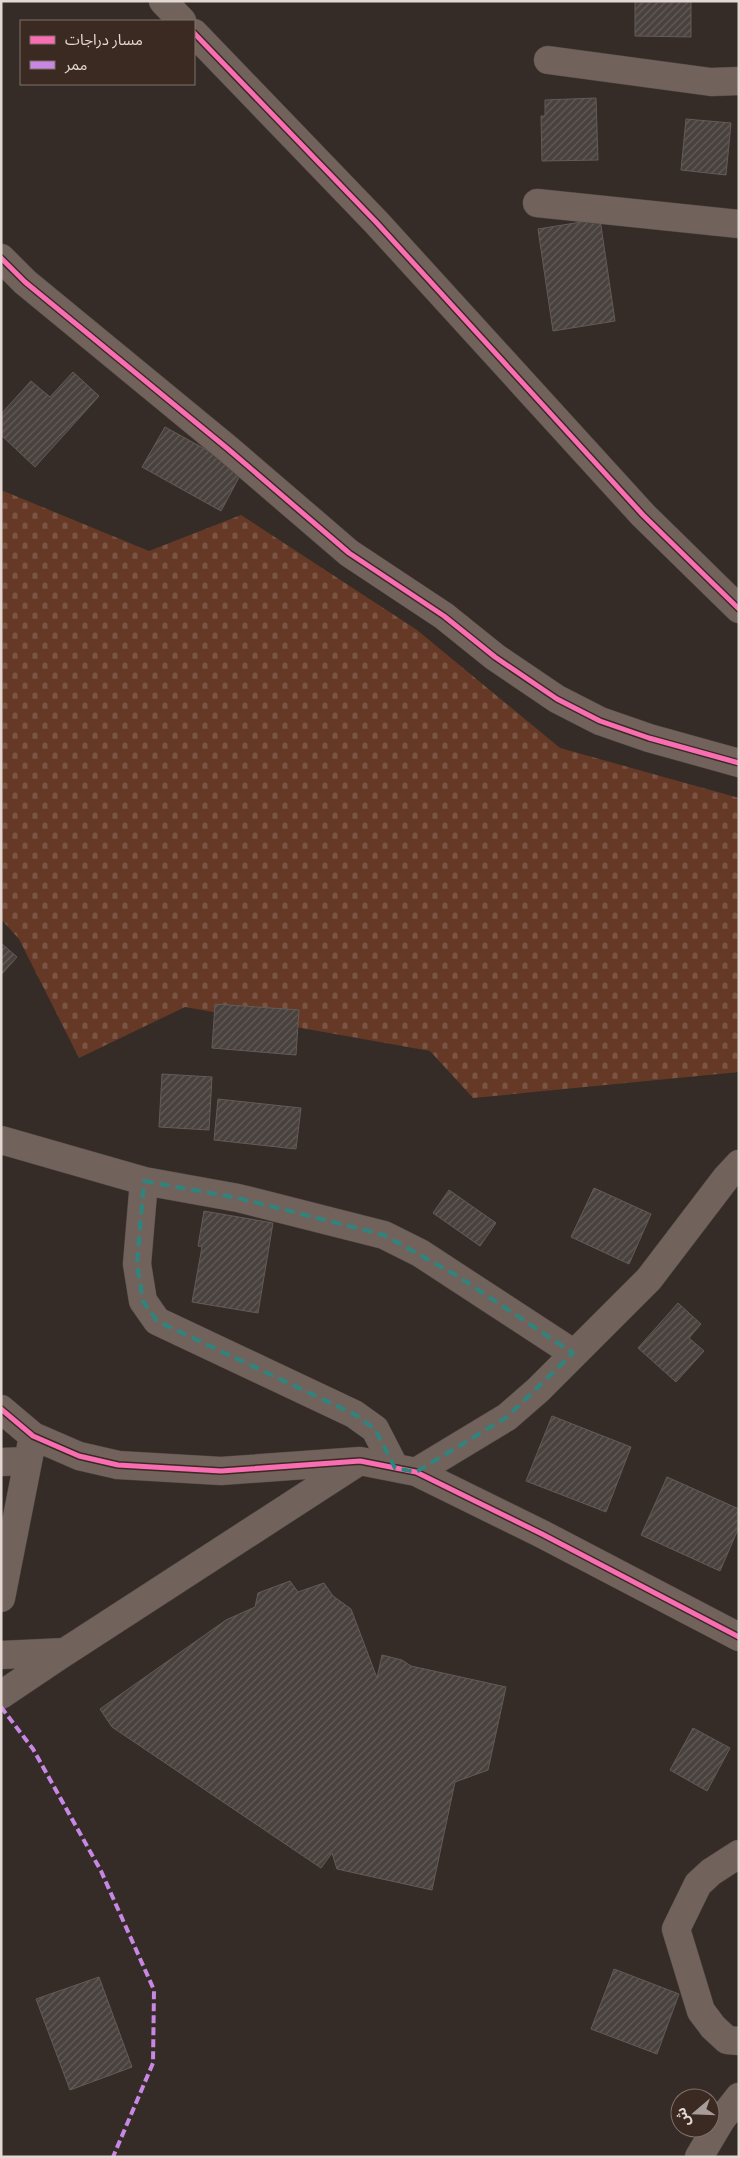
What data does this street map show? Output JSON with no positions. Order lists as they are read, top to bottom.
{
  "legend": ["مسار دراجات", "ممر"],
  "north": "left"
}
